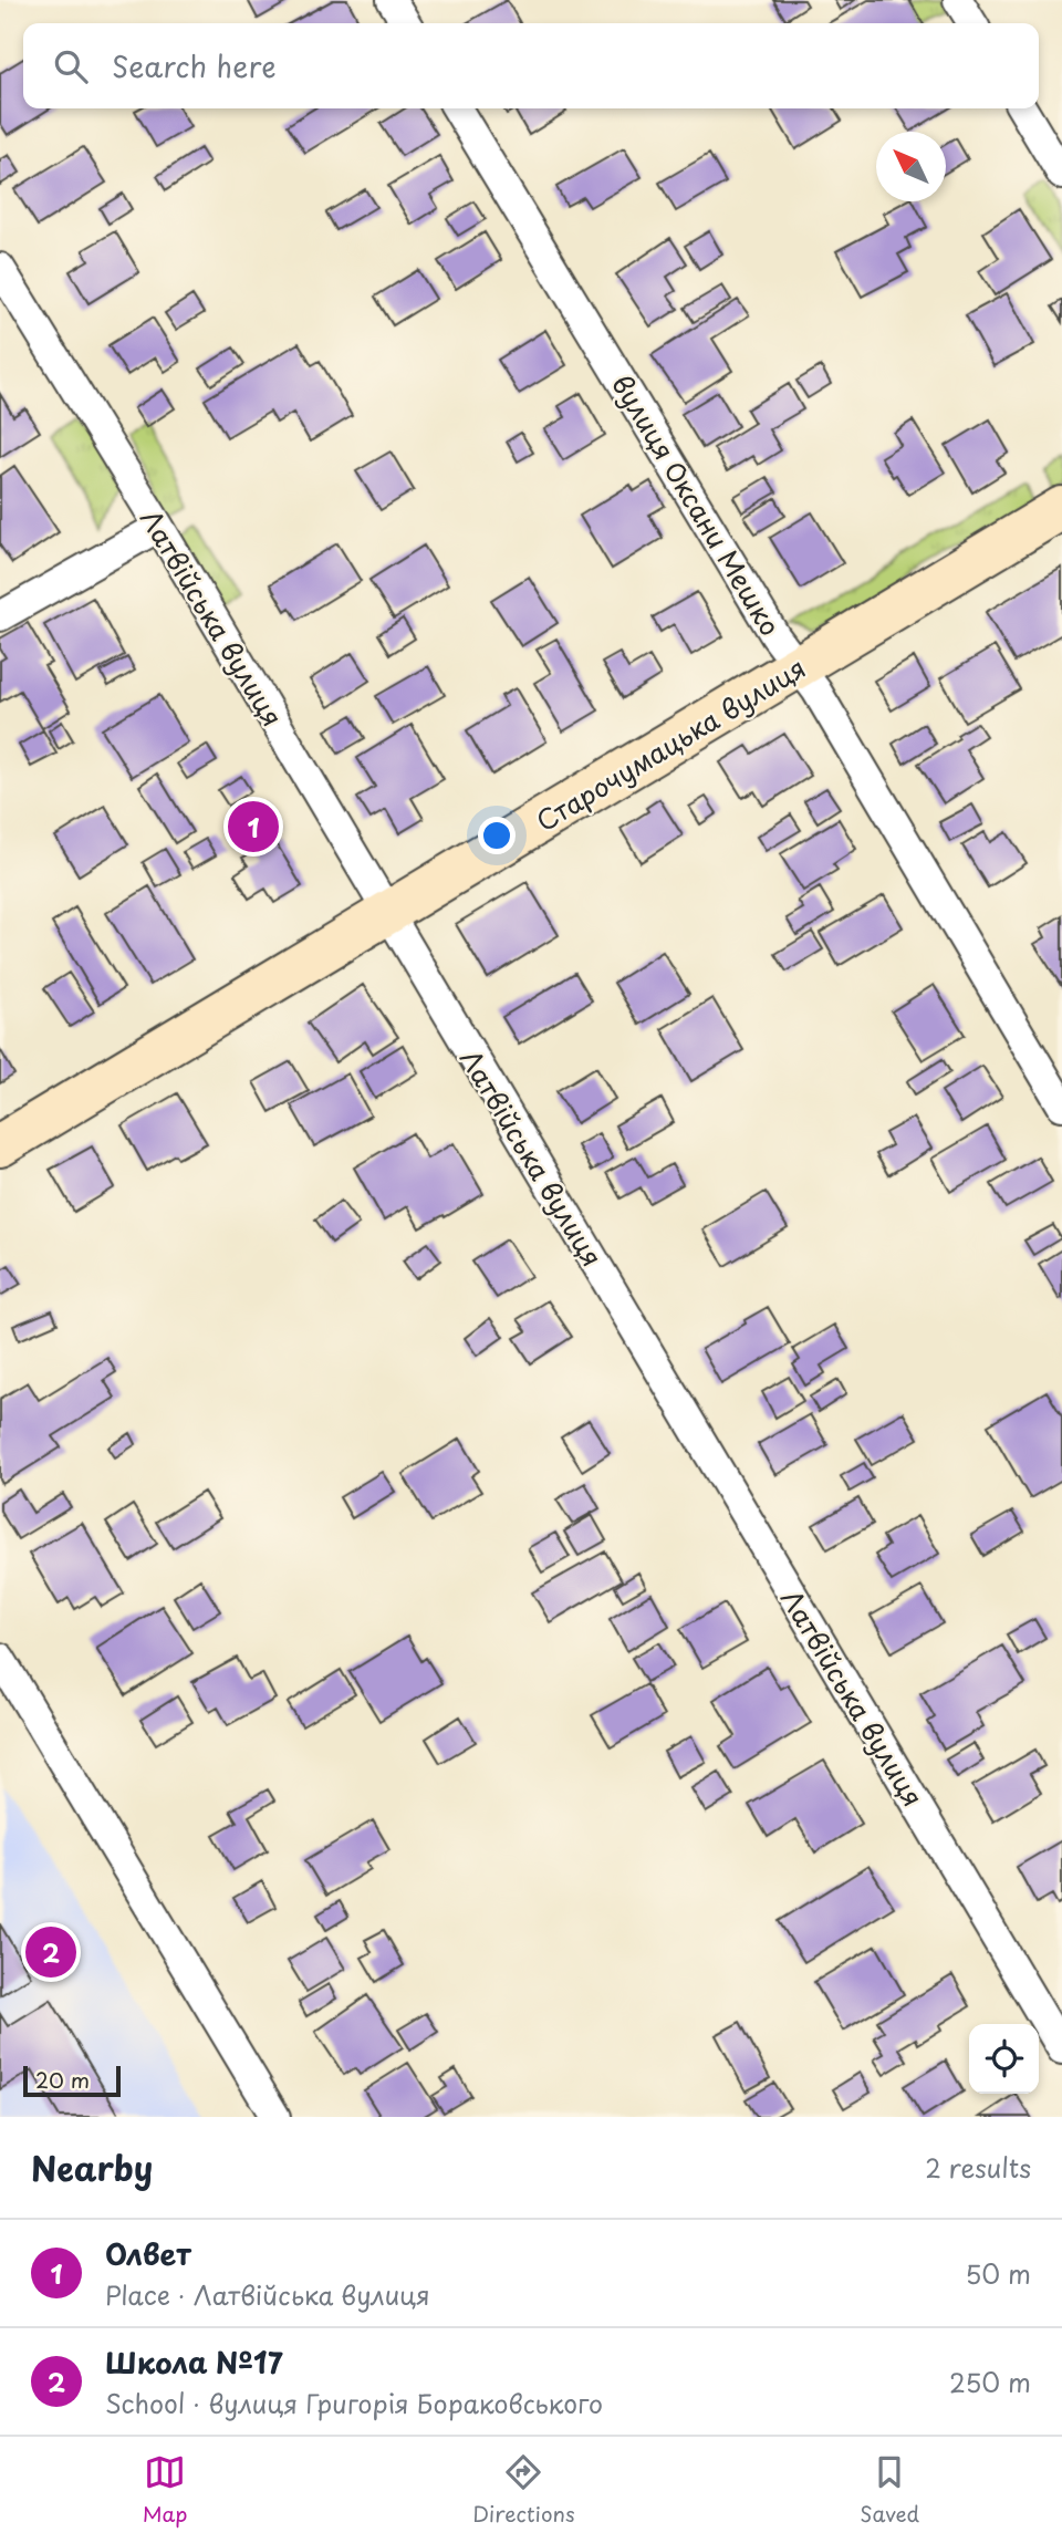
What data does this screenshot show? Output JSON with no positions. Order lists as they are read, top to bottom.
{
  "streets": {
    "street": ["вулиця Оксани Мешко", "Латвійська вулиця", "Старочумацька вулиця"]
  },
  "crossings": [
    ["вулиця Оксани Мешко", "Старочумацька вулиця"],
    ["Латвійська вулиця", "Старочумацька вулиця"]
  ],
  "scale_bar": "20 m",
  "north": "top left",
  "page": {
    "search": "Search here",
    "pins": ["1", "2"],
    "scale": "20 m",
    "heading": ["Nearby", "2 results"],
    "list": [
      {
        "mark": "1",
        "name": "Олвет",
        "note": "Place · Латвійська вулиця",
        "value": "50 m"
      },
      {
        "mark": "2",
        "name": "Школа №17",
        "note": "School · вулиця Григорія Бораковського",
        "value": "250 m"
      }
    ],
    "nav": ["Map", "Directions", "Saved"]
  }
}
